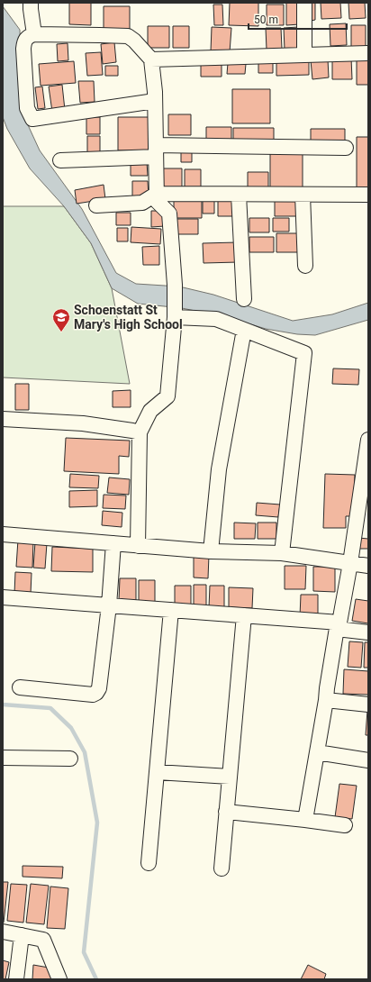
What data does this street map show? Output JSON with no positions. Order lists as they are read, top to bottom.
{
  "places": {
    "school or university": ["Schoenstatt St Mary's High School"]
  },
  "scale_bar": "50 m"
}
